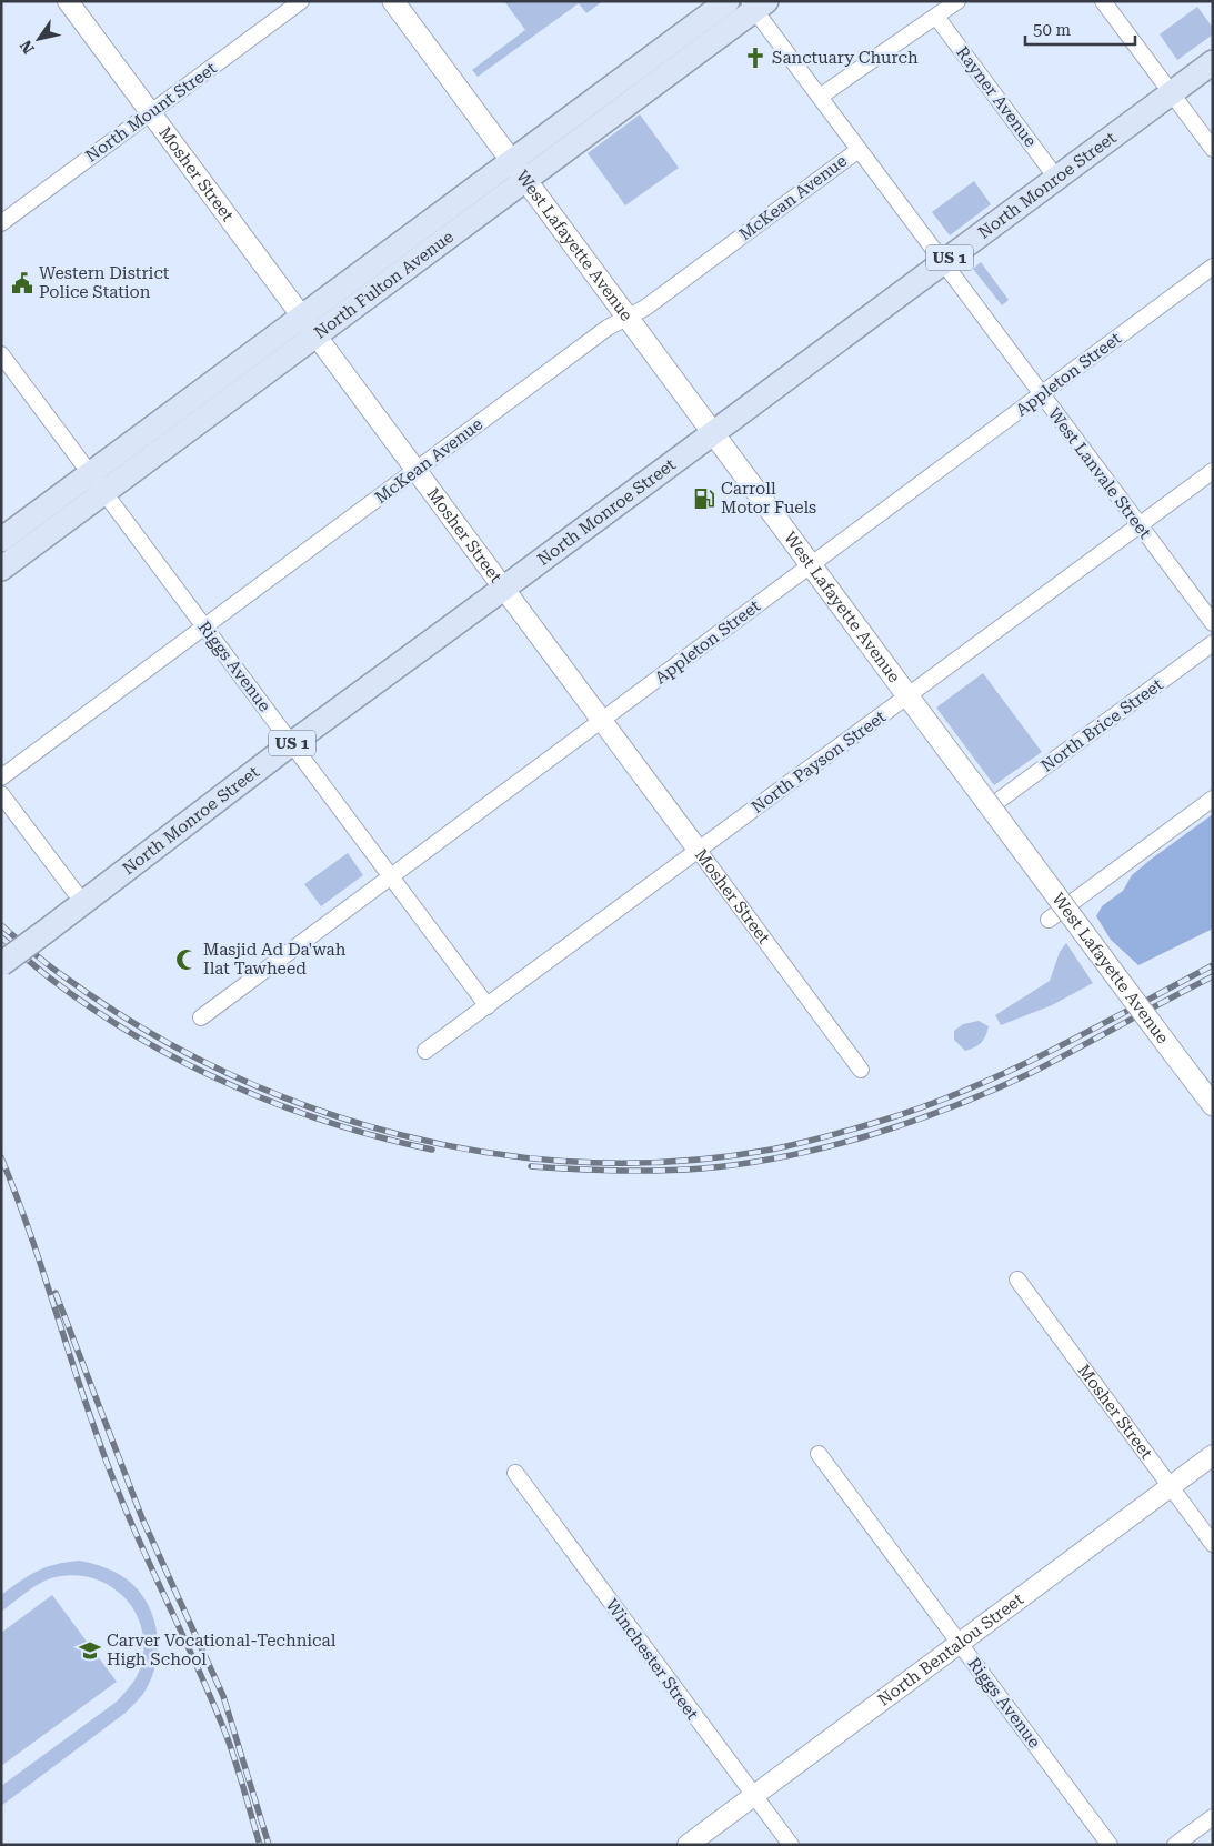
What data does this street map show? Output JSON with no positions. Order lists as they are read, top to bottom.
{
  "streets": {
    "main road": [
      "North Monroe Street",
      "West Lafayette Avenue",
      "US 1",
      "North Fulton Avenue"
    ],
    "street": [
      "Rayner Avenue",
      "North Mount Street",
      "Mosher Street",
      "McKean Avenue",
      "Appleton Street",
      "West Lanvale Street",
      "Riggs Avenue",
      "North Brice Street",
      "North Payson Street",
      "North Bentalou Street",
      "Winchester Street"
    ]
  },
  "crossings": [
    ["Rayner Avenue", "North Monroe Street"],
    ["North Mount Street", "Mosher Street"],
    ["Mosher Street", "North Monroe Street"],
    ["Mosher Street", "McKean Avenue"],
    ["Mosher Street", "North Fulton Avenue"],
    ["Mosher Street", "Appleton Street"],
    ["Mosher Street", "North Payson Street"],
    ["Mosher Street", "North Bentalou Street"],
    ["North Monroe Street", "West Lafayette Avenue"],
    ["North Monroe Street", "West Lanvale Street"],
    ["North Monroe Street", "Riggs Avenue"],
    ["McKean Avenue", "West Lafayette Avenue"],
    ["McKean Avenue", "West Lanvale Street"],
    ["McKean Avenue", "Riggs Avenue"],
    ["West Lafayette Avenue", "North Fulton Avenue"],
    ["West Lafayette Avenue", "Appleton Street"],
    ["West Lafayette Avenue", "North Brice Street"],
    ["West Lafayette Avenue", "North Payson Street"],
    ["North Fulton Avenue", "West Lanvale Street"],
    ["North Fulton Avenue", "Riggs Avenue"],
    ["Appleton Street", "West Lanvale Street"],
    ["Appleton Street", "Riggs Avenue"],
    ["West Lanvale Street", "North Payson Street"],
    ["Riggs Avenue", "North Payson Street"],
    ["Riggs Avenue", "North Bentalou Street"],
    ["North Bentalou Street", "Winchester Street"]
  ],
  "places": {
    "church": ["Sanctuary Church"],
    "public building": ["Western District Police Station"],
    "fuel station": ["Carroll Motor Fuels"],
    "mosque": ["Masjid Ad Da'wah Ilat Tawheed"],
    "school or university": ["Carver Vocational-Technical High School"]
  },
  "scale_bar": "50 m",
  "north": "bottom left"
}
